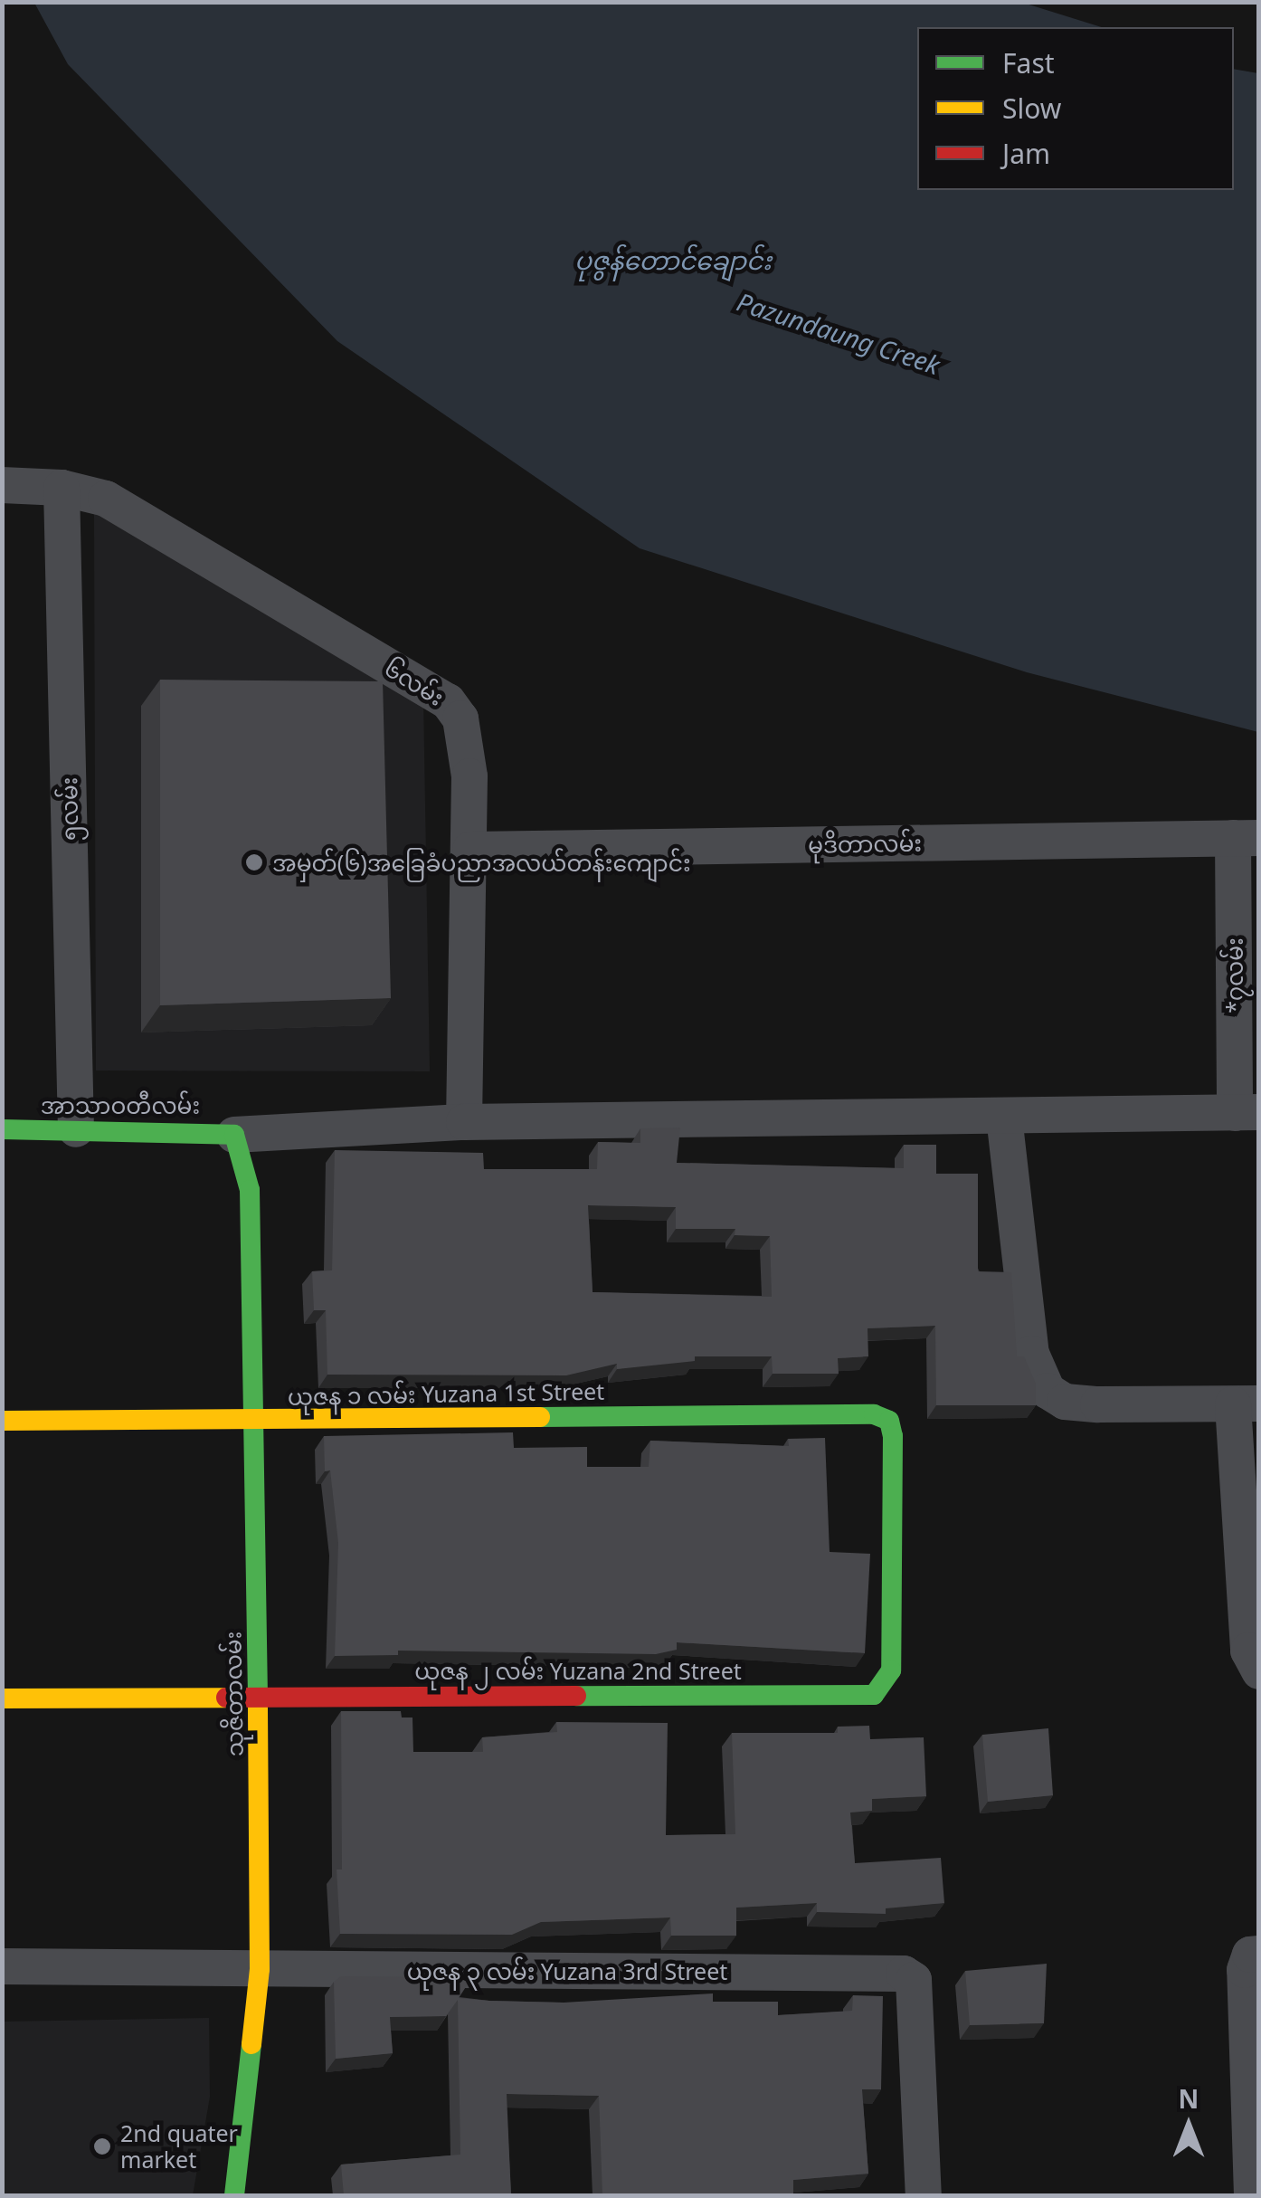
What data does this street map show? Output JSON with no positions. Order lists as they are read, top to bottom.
{
  "streets": {
    "street": [
      "၆လမ်း",
      "၅လမ်း",
      "မုဒိတာလမ်း",
      "*၇လမ်း",
      "အာသာဝတီလမ်း",
      "ယုဇန ၁ လမ်း Yuzana 1st Street",
      "ယုဇန ၂ လမ်း Yuzana 2nd Street",
      "သုဇိတာလမ်း",
      "ယုဇန ၃ လမ်း Yuzana 3rd Street"
    ]
  },
  "crossings": [
    ["၆လမ်း", "၅လမ်း"],
    ["၆လမ်း", "မုဒိတာလမ်း"],
    ["၅လမ်း", "အာသာဝတီလမ်း"],
    ["မုဒိတာလမ်း", "*၇လမ်း"],
    ["အာသာဝတီလမ်း", "သုဇိတာလမ်း"],
    ["ယုဇန ၁ လမ်း Yuzana 1st Street", "ယုဇန ၂ လမ်း Yuzana 2nd Street"],
    ["ယုဇန ၁ လမ်း Yuzana 1st Street", "သုဇိတာလမ်း"],
    ["ယုဇန ၂ လမ်း Yuzana 2nd Street", "သုဇိတာလမ်း"],
    ["သုဇိတာလမ်း", "ယုဇန ၃ လမ်း Yuzana 3rd Street"]
  ],
  "water": ["ပုဇွန်တောင်ချောင်း", "Pazundaung Creek"],
  "places": ["အမှတ်(၆)အခြေခံပညာအလယ်တန်းကျောင်း", "2nd quater market"],
  "legend": ["Fast", "Slow", "Jam"],
  "north": "top"
}
